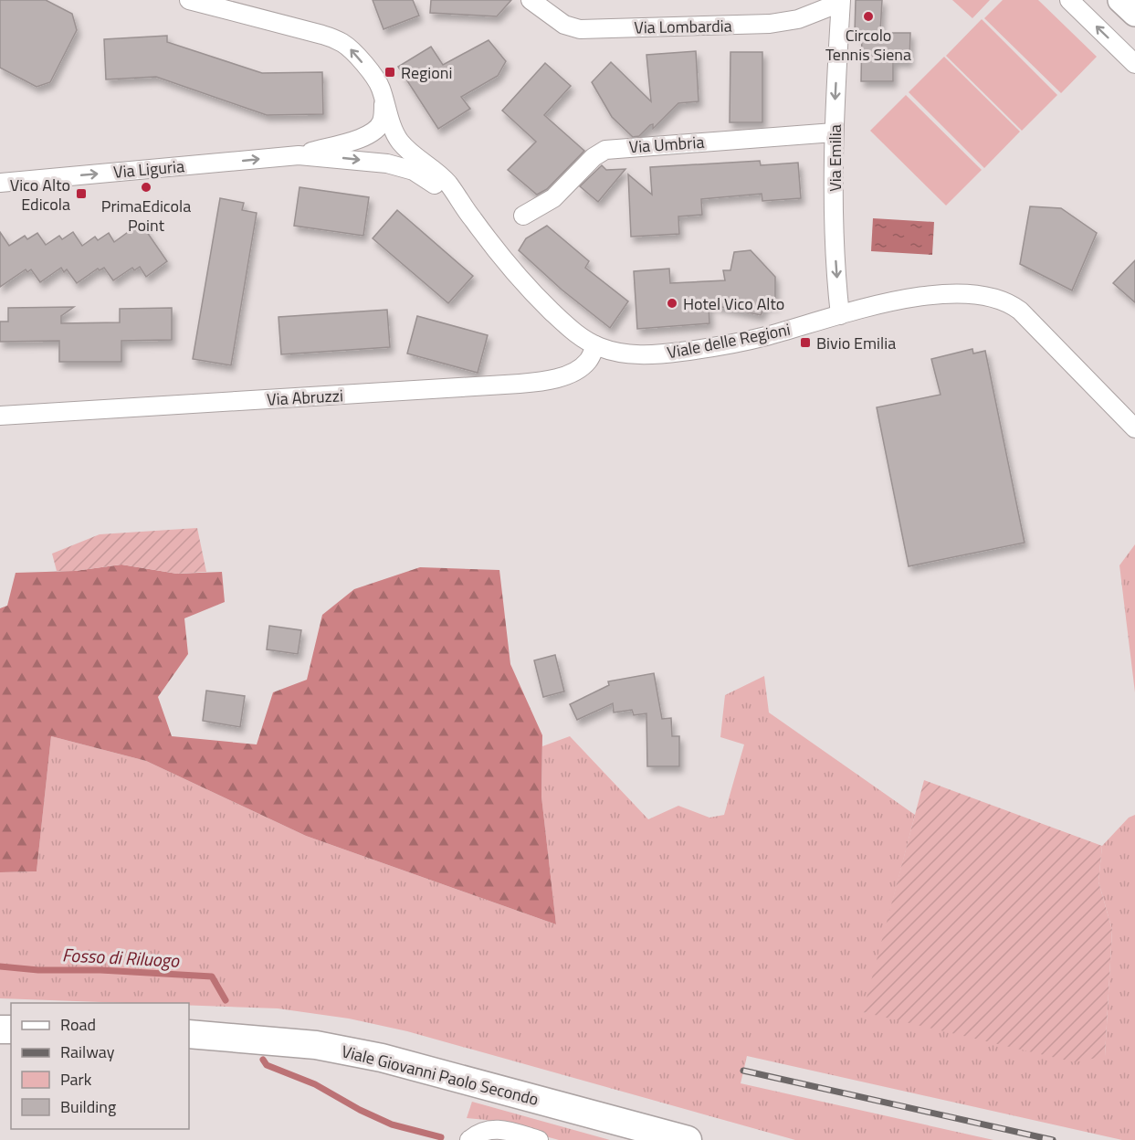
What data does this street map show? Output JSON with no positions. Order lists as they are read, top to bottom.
{
  "streets": {
    "main road": ["Viale Giovanni Paolo Secondo"],
    "street": [
      "Via Lombardia",
      "Via Umbria",
      "Via Emilia",
      "Via Liguria",
      "Viale delle Regioni",
      "Via Abruzzi"
    ]
  },
  "crossings": [
    ["Via Lombardia", "Via Emilia"],
    ["Via Umbria", "Via Emilia"],
    ["Via Emilia", "Viale delle Regioni"],
    ["Via Liguria", "Viale delle Regioni"],
    ["Viale delle Regioni", "Via Abruzzi"]
  ],
  "one_way": ["Via Emilia", "Via Liguria"],
  "water": ["Fosso di Riluogo"],
  "places": {
    "other": ["Circolo Tennis Siena", "PrimaEdicola Point", "Hotel Vico Alto"],
    "transit": ["Regioni", "Vico Alto Edicola", "Bivio Emilia"]
  },
  "legend": [
    "Road",
    "Railway",
    "Park",
    "Building"
  ]
}
